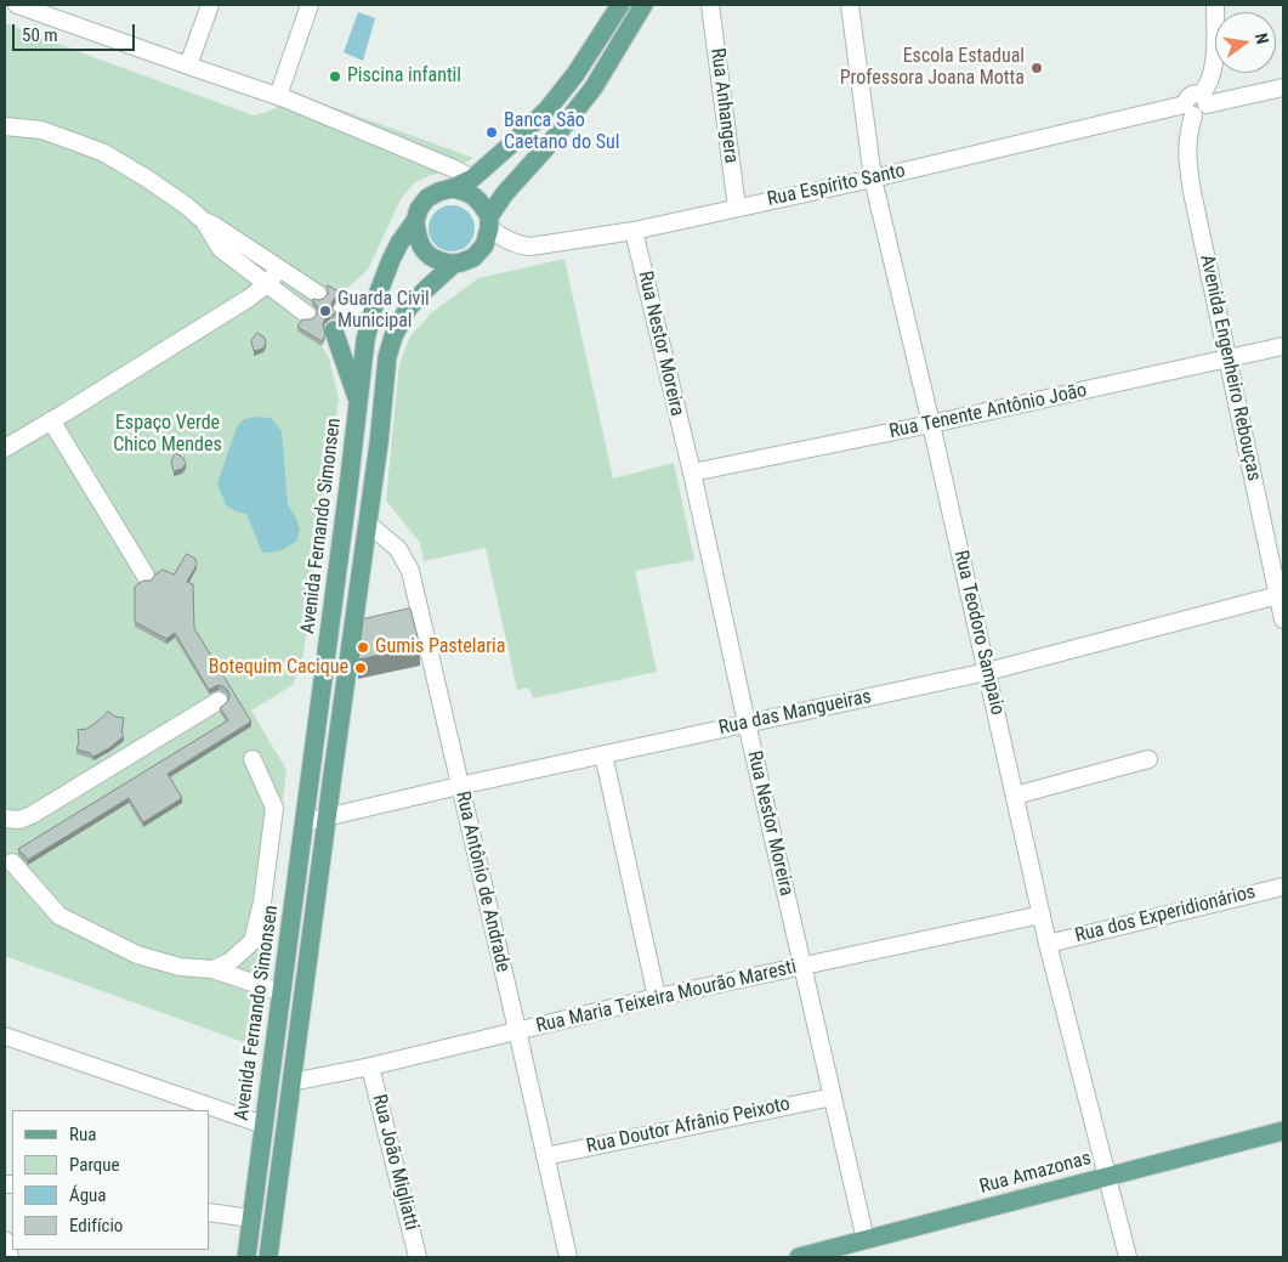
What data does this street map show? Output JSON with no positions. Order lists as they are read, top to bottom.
{
  "streets": {
    "main road": ["Avenida Fernando Simonsen", "Rua Amazonas"],
    "street": [
      "Rua Anhangera",
      "Rua Espírito Santo",
      "Rua Nestor Moreira",
      "Avenida Engenheiro Rebouças",
      "Rua Tenente Antônio João",
      "Rua Teodoro Sampaio",
      "Rua das Mangueiras",
      "Rua Antônio de Andrade",
      "Rua dos Experidionários",
      "Rua Maria Teixeira Mourão Maresti",
      "Rua Doutor Afrânio Peixoto",
      "Rua João Migliatti"
    ]
  },
  "crossings": [
    ["Rua Anhangera", "Rua Espírito Santo"],
    ["Rua Espírito Santo", "Rua Nestor Moreira"],
    ["Rua Espírito Santo", "Avenida Engenheiro Rebouças"],
    ["Rua Espírito Santo", "Avenida Fernando Simonsen"],
    ["Rua Espírito Santo", "Rua Teodoro Sampaio"],
    ["Rua Nestor Moreira", "Rua Tenente Antônio João"],
    ["Rua Nestor Moreira", "Rua das Mangueiras"],
    ["Rua Nestor Moreira", "Rua Maria Teixeira Mourão Maresti"],
    ["Rua Nestor Moreira", "Rua Doutor Afrânio Peixoto"],
    ["Rua Nestor Moreira", "Rua Amazonas"],
    ["Avenida Engenheiro Rebouças", "Rua Tenente Antônio João"],
    ["Avenida Engenheiro Rebouças", "Rua das Mangueiras"],
    ["Rua Tenente Antônio João", "Rua Teodoro Sampaio"],
    ["Avenida Fernando Simonsen", "Rua das Mangueiras"],
    ["Rua Teodoro Sampaio", "Rua das Mangueiras"],
    ["Rua Teodoro Sampaio", "Rua dos Experidionários"],
    ["Rua Teodoro Sampaio", "Rua Maria Teixeira Mourão Maresti"],
    ["Rua Teodoro Sampaio", "Rua Amazonas"],
    ["Rua das Mangueiras", "Rua Antônio de Andrade"],
    ["Rua Antônio de Andrade", "Rua Maria Teixeira Mourão Maresti"],
    ["Rua Antônio de Andrade", "Rua Doutor Afrânio Peixoto"],
    ["Rua Maria Teixeira Mourão Maresti", "Rua João Migliatti"]
  ],
  "parks": ["Espaço Verde Chico Mendes"],
  "places": [
    "Escola Estadual Professora Joana Motta",
    "Piscina infantil",
    "Banca São Caetano do Sul",
    "Guarda Civil Municipal",
    "Gumis Pastelaria",
    "Botequim Cacique"
  ],
  "legend": [
    "Rua",
    "Parque",
    "Água",
    "Edifício"
  ],
  "scale_bar": "50 m",
  "north": "right"
}
